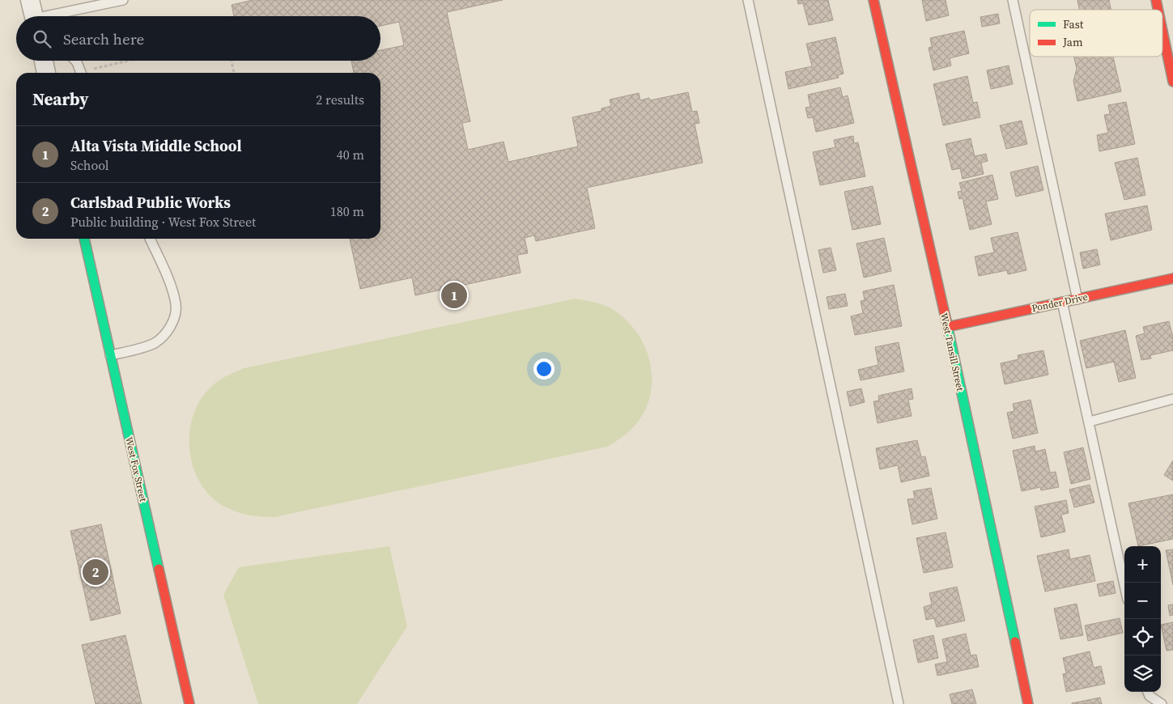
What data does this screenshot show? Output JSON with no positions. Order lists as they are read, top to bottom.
{
  "streets": {
    "street": ["Ponder Drive", "West Tansill Street", "West Fox Street"]
  },
  "crossings": [
    ["Ponder Drive", "West Tansill Street"]
  ],
  "legend": ["Fast", "Jam"],
  "page": {
    "search": "Search here",
    "heading": ["Nearby", "2 results"],
    "list": [
      {
        "mark": "1",
        "name": "Alta Vista Middle School",
        "note": "School",
        "value": "40 m"
      },
      {
        "mark": "2",
        "name": "Carlsbad Public Works",
        "note": "Public building · West Fox Street",
        "value": "180 m"
      }
    ],
    "pins": ["1", "2"],
    "map_buttons": ["+", "−"]
  }
}
